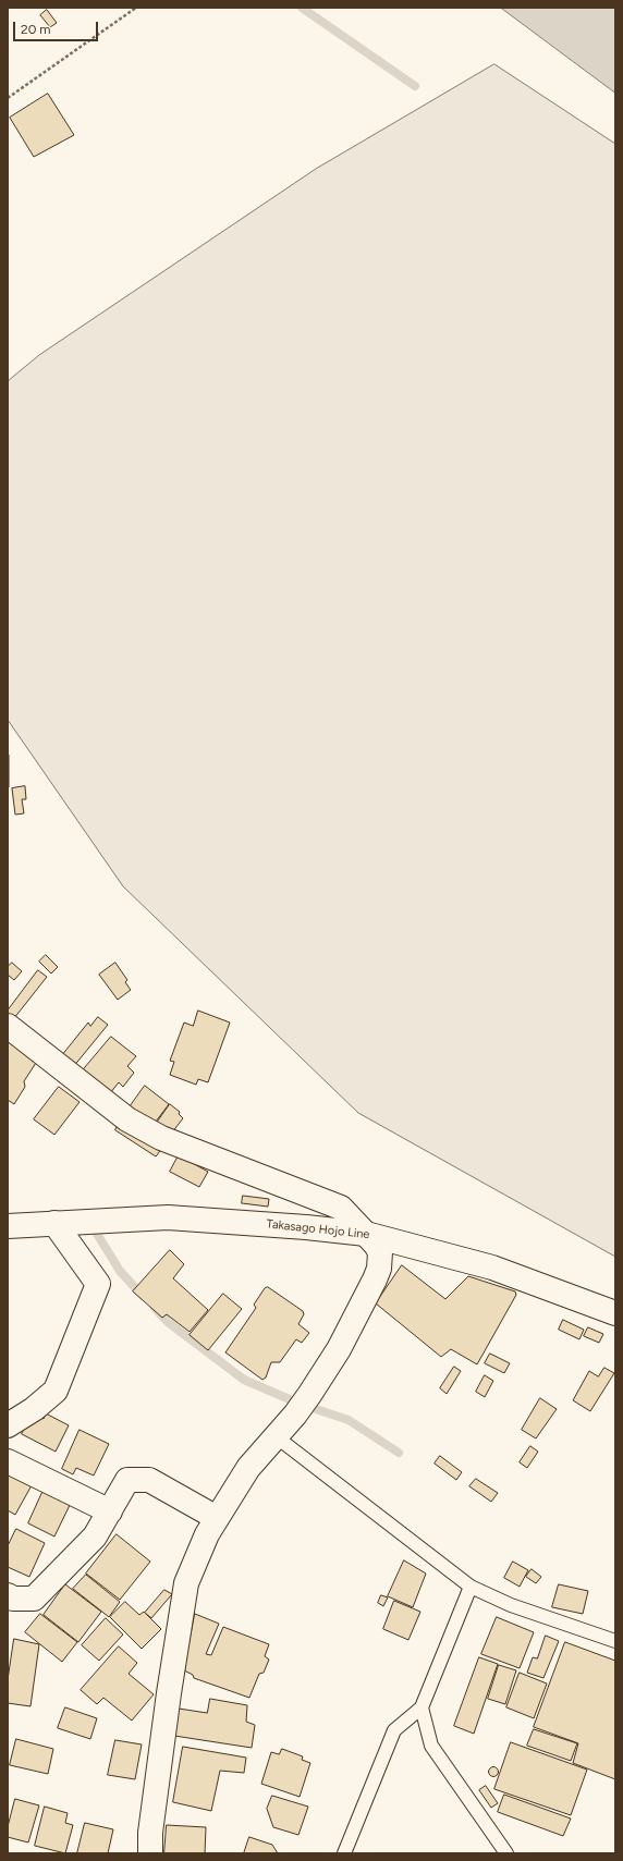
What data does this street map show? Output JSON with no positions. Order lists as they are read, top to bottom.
{
  "streets": {
    "street": ["Takasago Hojo Line"]
  },
  "scale_bar": "20 m"
}
